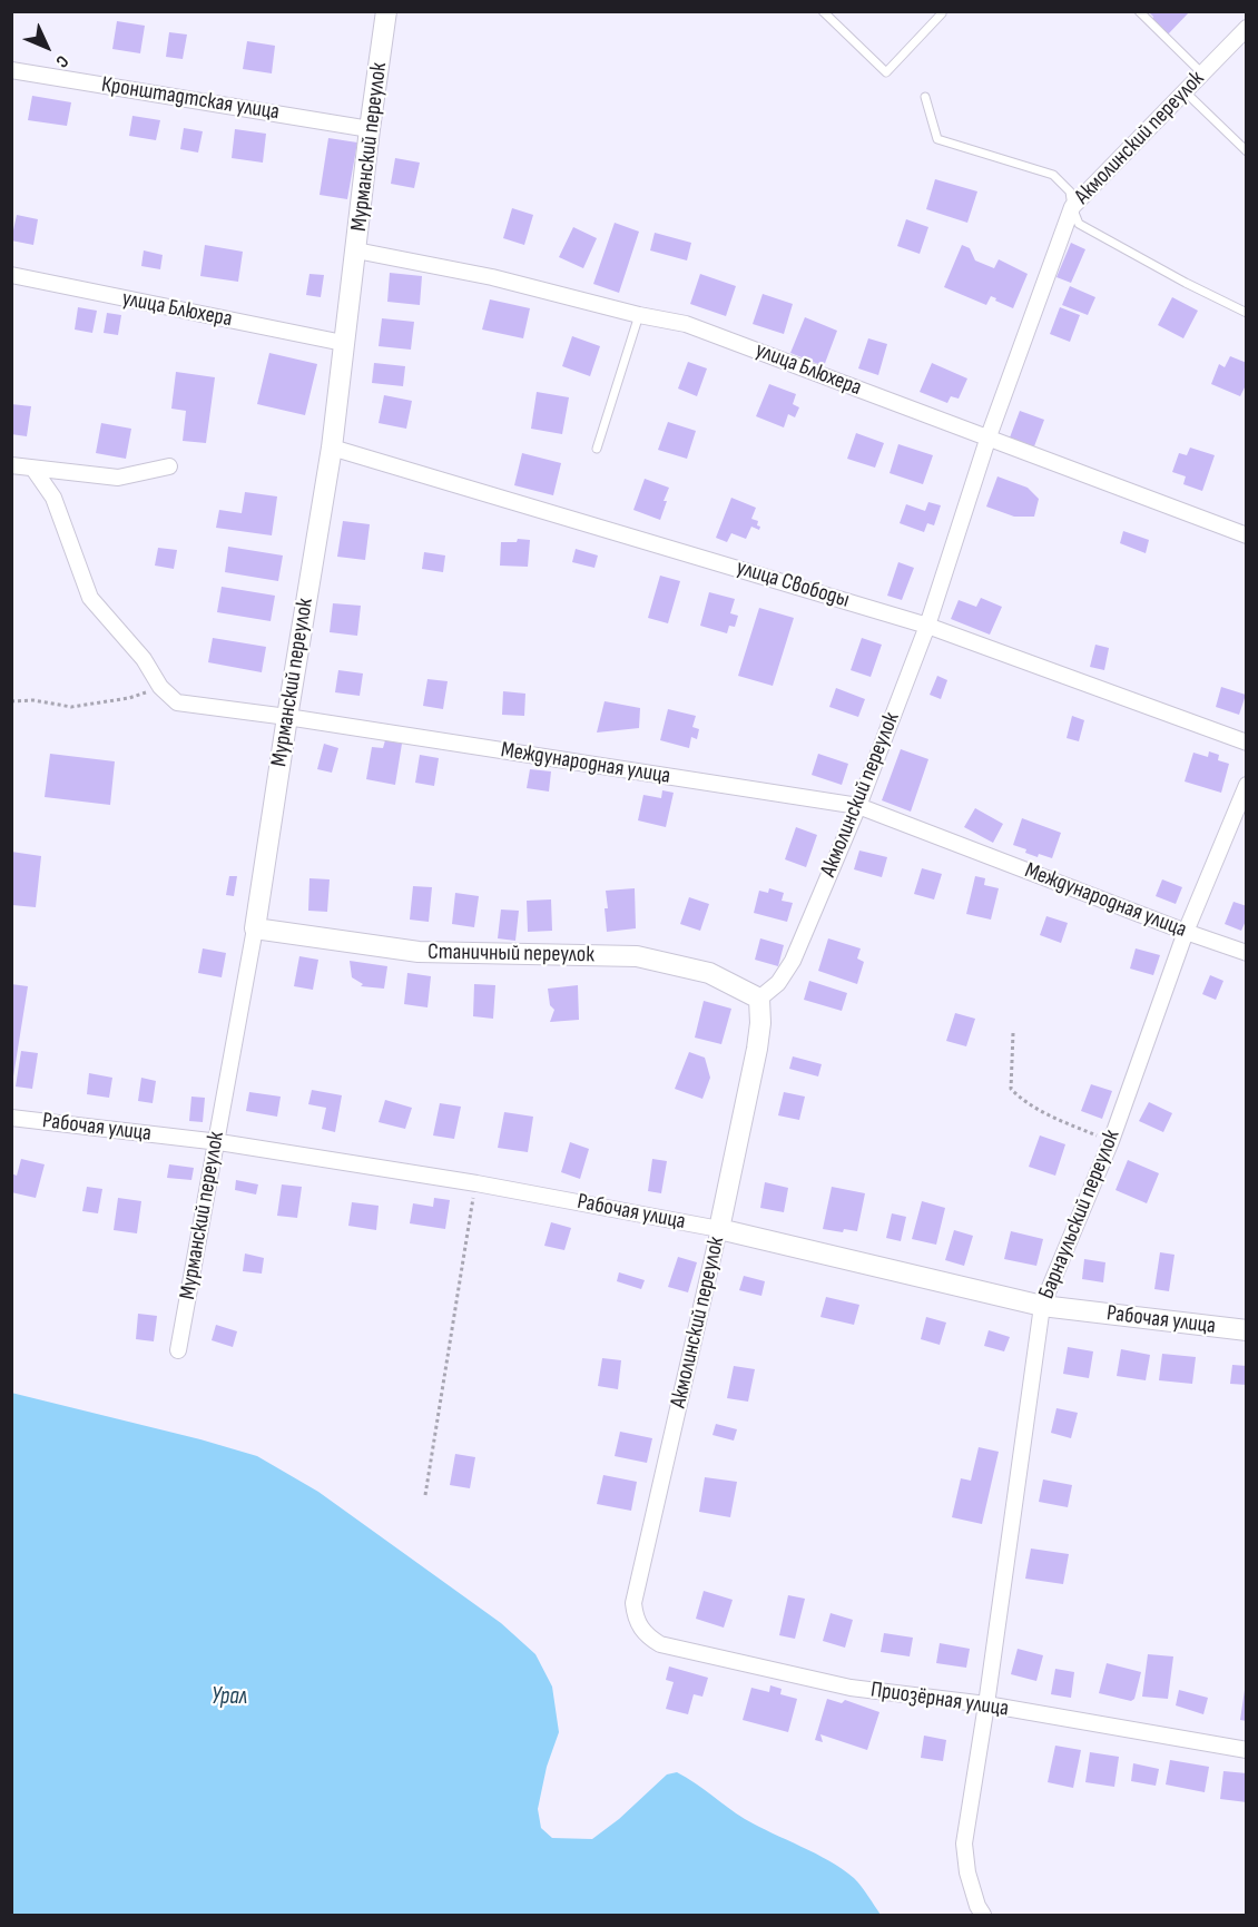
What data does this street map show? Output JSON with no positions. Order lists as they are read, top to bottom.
{
  "streets": {
    "street": [
      "Кронштадтская улица",
      "Акмолинский переулок",
      "Мурманский переулок",
      "улица Блюхера",
      "улица Свободы",
      "Международная улица",
      "Станичный переулок",
      "Рабочая улица",
      "Барнаульский переулок",
      "Приозёрная улица"
    ]
  },
  "crossings": [
    ["Кронштадтская улица", "Мурманский переулок"],
    ["Акмолинский переулок", "улица Блюхера"],
    ["Акмолинский переулок", "улица Свободы"],
    ["Акмолинский переулок", "Международная улица"],
    ["Акмолинский переулок", "Станичный переулок"],
    ["Акмолинский переулок", "Рабочая улица"],
    ["Акмолинский переулок", "Приозёрная улица"],
    ["Мурманский переулок", "улица Блюхера"],
    ["Мурманский переулок", "улица Свободы"],
    ["Мурманский переулок", "Международная улица"],
    ["Мурманский переулок", "Станичный переулок"],
    ["Мурманский переулок", "Рабочая улица"],
    ["Международная улица", "Барнаульский переулок"],
    ["Рабочая улица", "Барнаульский переулок"],
    ["Барнаульский переулок", "Приозёрная улица"]
  ],
  "water": ["Урал"],
  "north": "bottom right"
}
